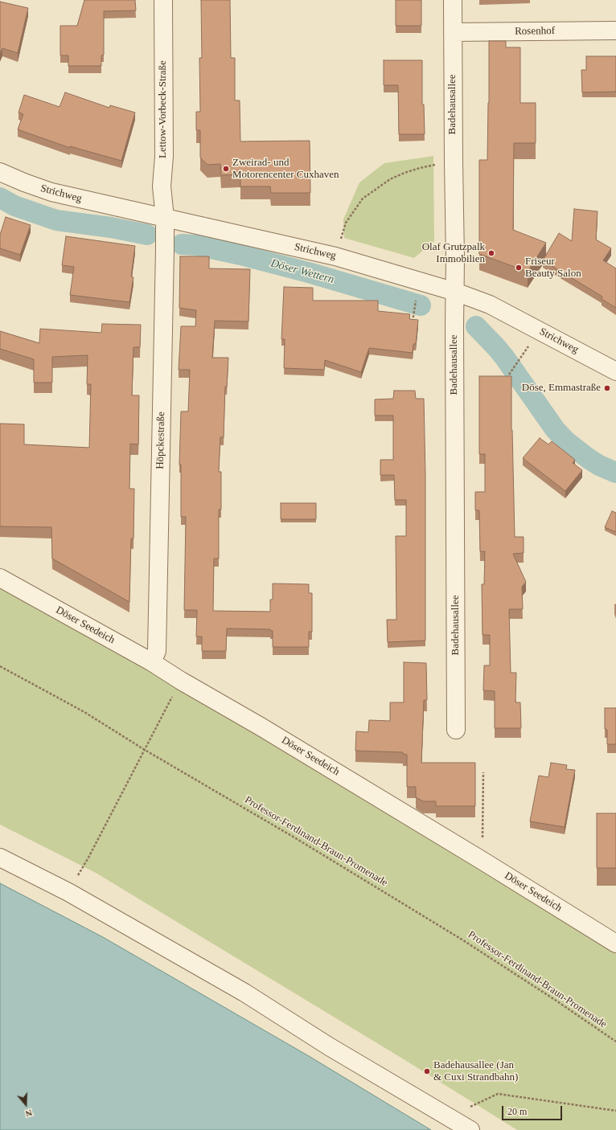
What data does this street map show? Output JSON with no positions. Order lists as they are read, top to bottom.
{
  "streets": {
    "street": [
      "Rosenhof",
      "Badehausallee",
      "Lettow-Vorbeck-Straße",
      "Strichweg",
      "Höpckestraße",
      "Döser Seedeich"
    ],
    "path": ["Professor-Ferdinand-Braun-Promenade"]
  },
  "crossings": [
    ["Rosenhof", "Badehausallee"],
    ["Badehausallee", "Strichweg"],
    ["Lettow-Vorbeck-Straße", "Strichweg"],
    ["Lettow-Vorbeck-Straße", "Höpckestraße"],
    ["Strichweg", "Höpckestraße"],
    ["Höpckestraße", "Döser Seedeich"]
  ],
  "water": ["Döser Wettern"],
  "places": [
    "Zweirad- und Motorencenter Cuxhaven",
    "Olaf Grutzpalk Immobilien",
    "Friseur Beauty Salon",
    "Döse, Emmastraße",
    "Badehausallee (Jan & Cuxi Strandbahn)"
  ],
  "scale_bar": "20 m",
  "north": "bottom"
}
